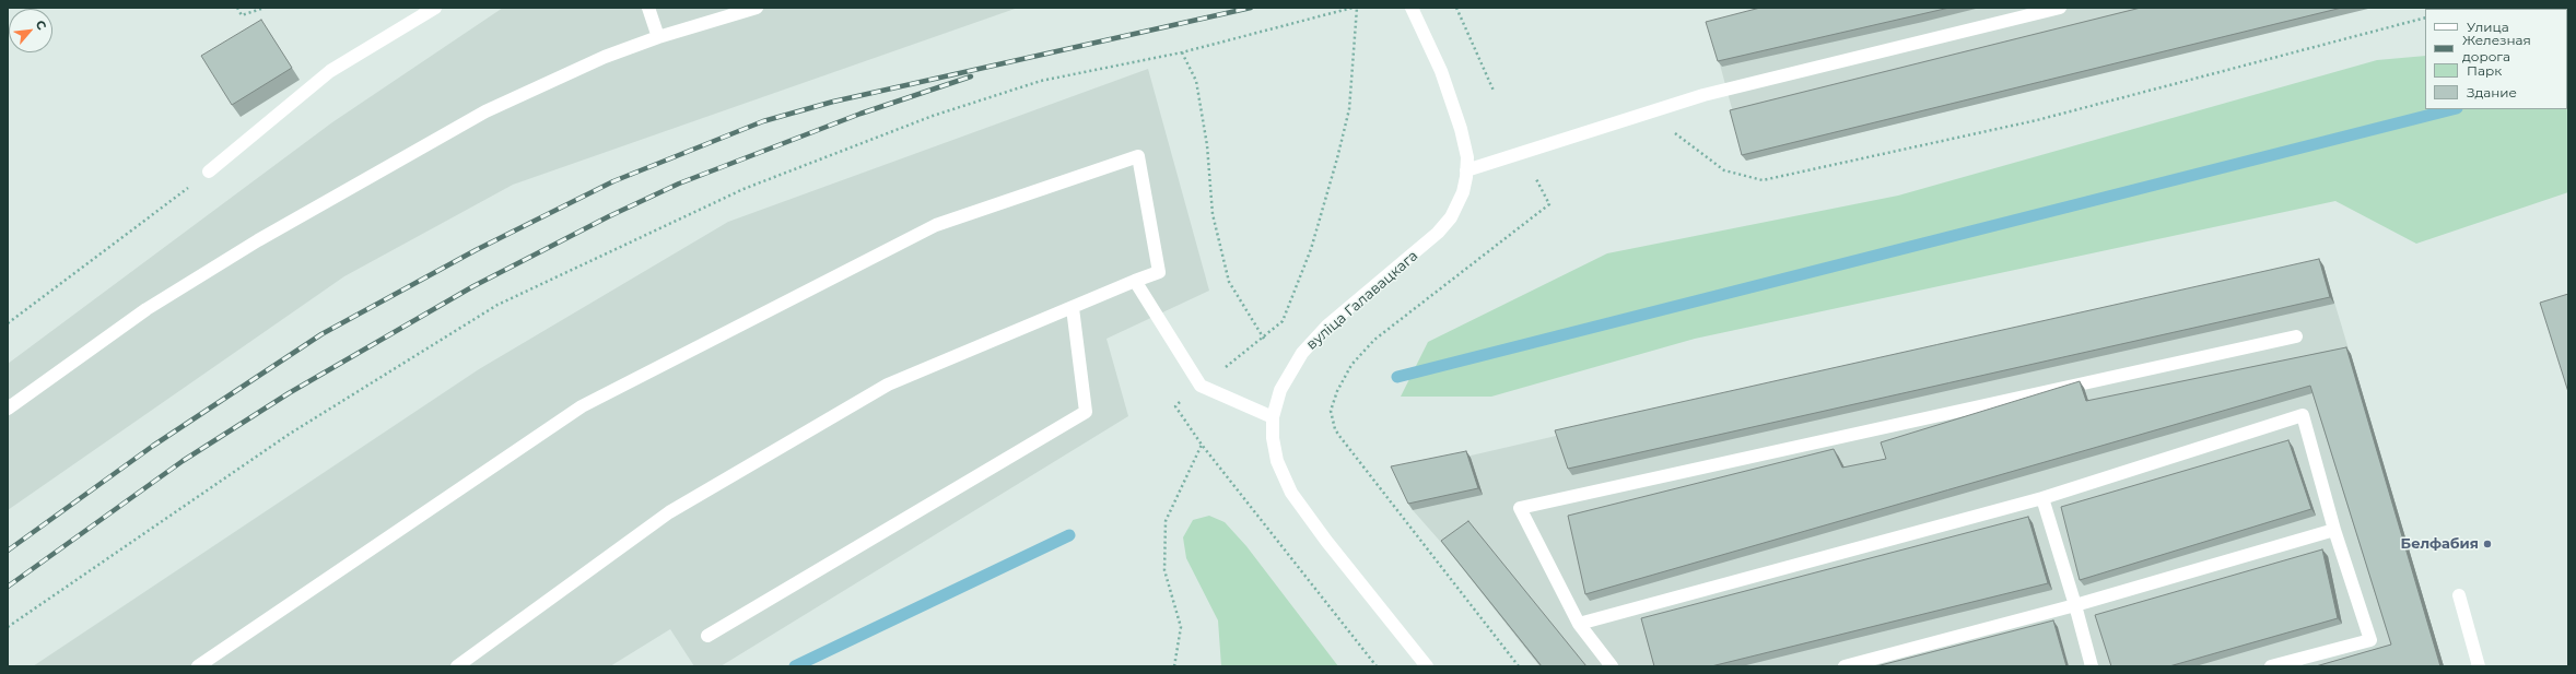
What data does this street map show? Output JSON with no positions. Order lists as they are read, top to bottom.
{
  "streets": {
    "street": ["вуліца Галавацкага"]
  },
  "places": ["Белфабия"],
  "legend": [
    "Улица",
    "Железная дорога",
    "Парк",
    "Здание"
  ],
  "north": "top right"
}
